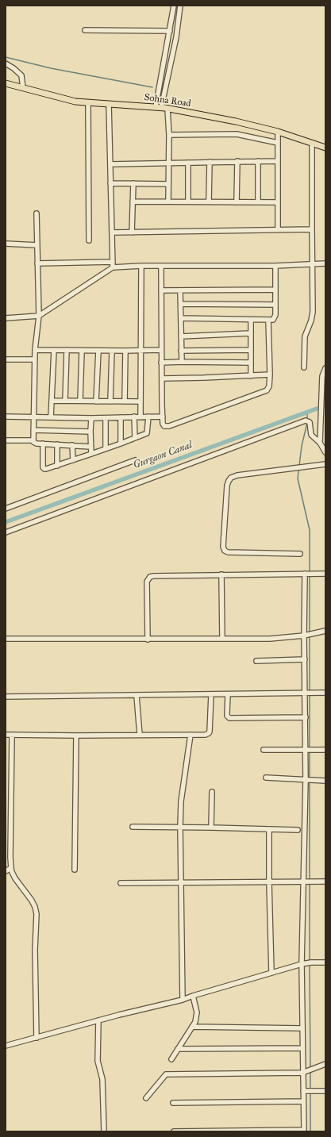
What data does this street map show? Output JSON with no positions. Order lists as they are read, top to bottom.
{
  "streets": {
    "main road": ["Sohna Road"]
  },
  "water": ["Gurgaon Canal"]
}
